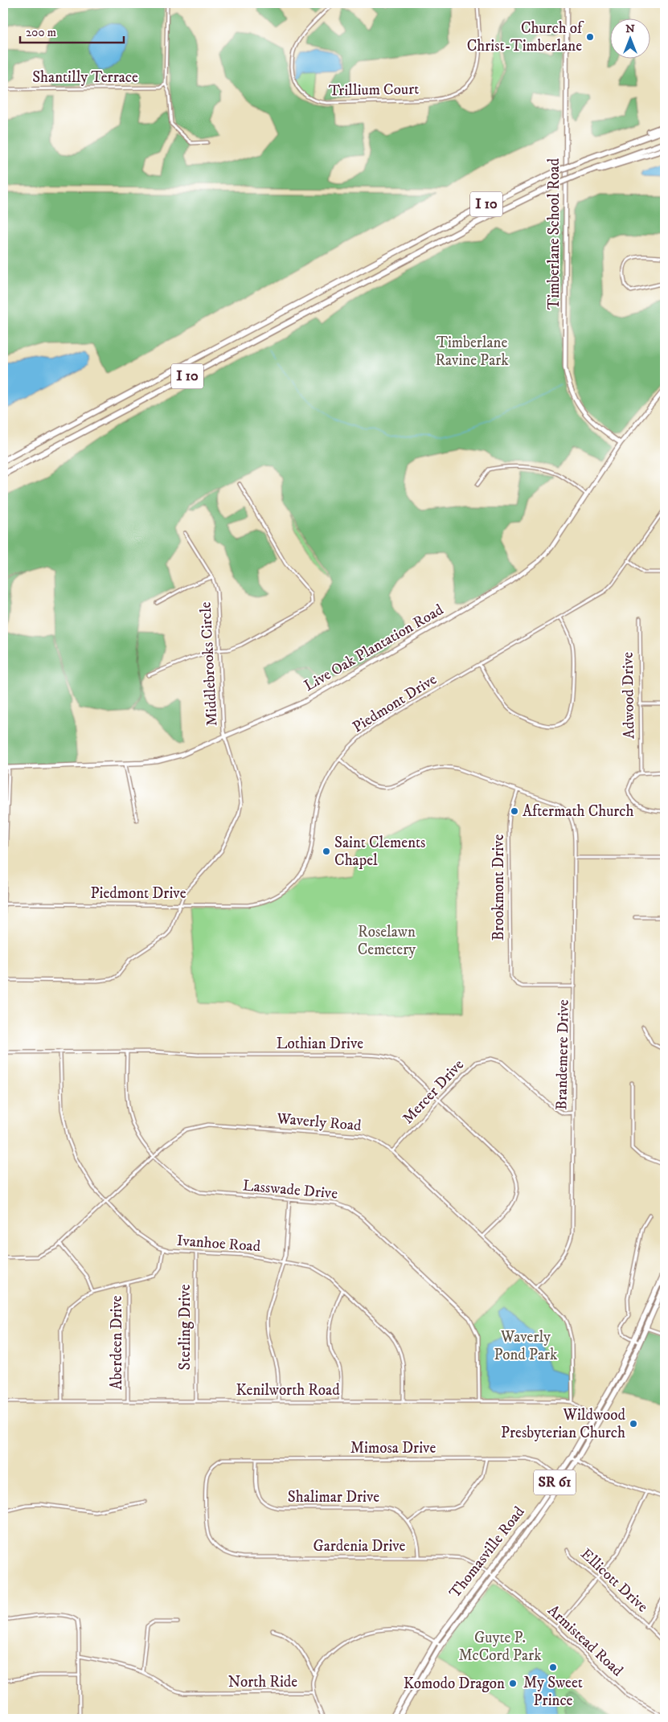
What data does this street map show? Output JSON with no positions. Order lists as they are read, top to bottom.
{
  "streets": {
    "highway": ["I 10"],
    "main road": ["SR 61", "Thomasville Road"],
    "street": [
      "Shantilly Terrace",
      "Trillium Court",
      "Timberlane School Road",
      "Live Oak Plantation Road",
      "Middlebrooks Circle",
      "Adwood Drive",
      "Piedmont Drive",
      "Brookmont Drive",
      "Lothian Drive",
      "Brandemere Drive",
      "Mercer Drive",
      "Waverly Road",
      "Lasswade Drive",
      "Ivanhoe Road",
      "Sterling Drive",
      "Aberdeen Drive",
      "Kenilworth Road",
      "Mimosa Drive",
      "Shalimar Drive",
      "Gardenia Drive",
      "Ellicott Drive",
      "Armistead Road",
      "North Ride"
    ]
  },
  "crossings": [
    ["Timberlane School Road", "Live Oak Plantation Road"],
    ["Live Oak Plantation Road", "Middlebrooks Circle"],
    ["Middlebrooks Circle", "Piedmont Drive"],
    ["Brookmont Drive", "Brandemere Drive"],
    ["Lothian Drive", "Mercer Drive"],
    ["Lothian Drive", "Waverly Road"],
    ["Lothian Drive", "Lasswade Drive"],
    ["Lothian Drive", "Ivanhoe Road"],
    ["Brandemere Drive", "Mercer Drive"],
    ["Brandemere Drive", "Waverly Road"],
    ["Mercer Drive", "Waverly Road"],
    ["Waverly Road", "Lasswade Drive"],
    ["Waverly Road", "Ivanhoe Road"],
    ["Waverly Road", "Kenilworth Road"],
    ["Lasswade Drive", "Kenilworth Road"],
    ["Ivanhoe Road", "Sterling Drive"],
    ["Ivanhoe Road", "Kenilworth Road"],
    ["Sterling Drive", "Kenilworth Road"],
    ["Aberdeen Drive", "Kenilworth Road"],
    ["Mimosa Drive", "Shalimar Drive"],
    ["Mimosa Drive", "Gardenia Drive"],
    ["Mimosa Drive", "Thomasville Road"],
    ["Shalimar Drive", "Gardenia Drive"],
    ["Gardenia Drive", "Thomasville Road"],
    ["Gardenia Drive", "Armistead Road"],
    ["Thomasville Road", "Armistead Road"],
    ["Thomasville Road", "North Ride"]
  ],
  "parks": [
    "Timberlane Ravine Park",
    "Roselawn Cemetery",
    "Waverly Pond Park",
    "Guyte P. McCord Park"
  ],
  "places": [
    "Church of Christ-Timberlane",
    "Aftermath Church",
    "Saint Clements Chapel",
    "Wildwood Presbyterian Church",
    "My Sweet Prince",
    "Komodo Dragon"
  ],
  "scale_bar": "200 m",
  "north": "top"
}
